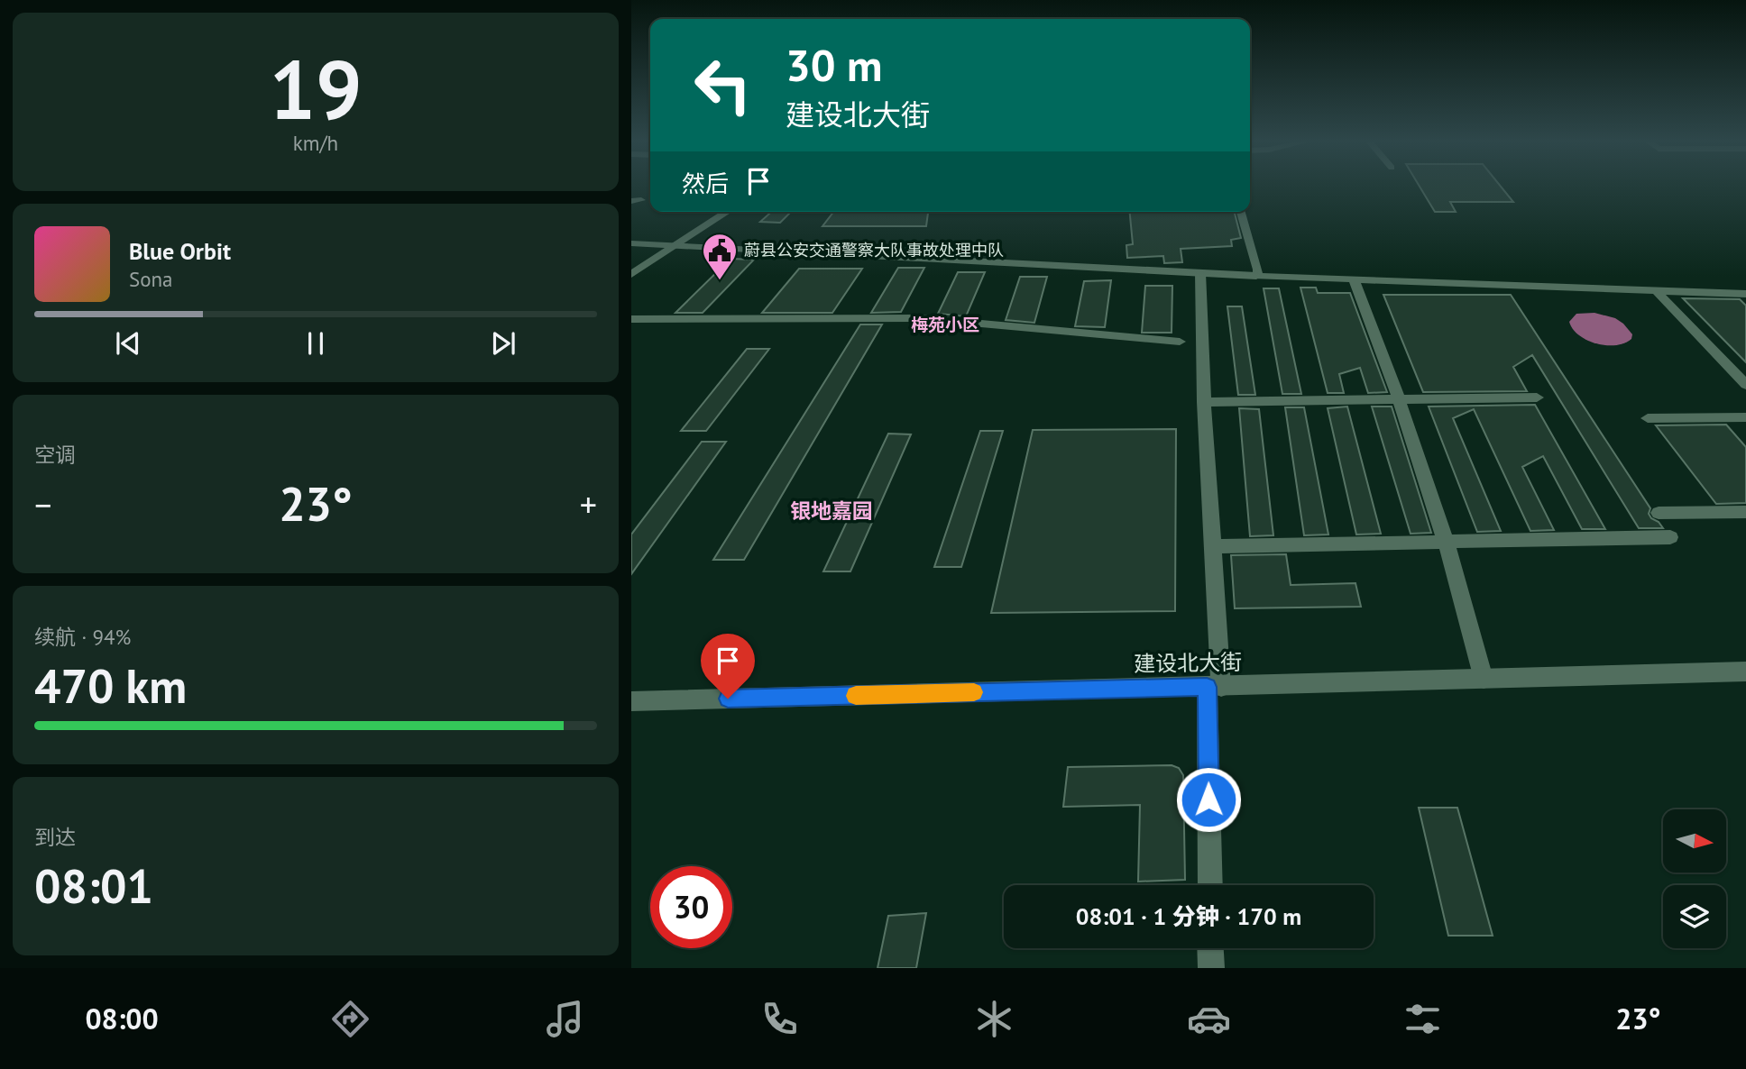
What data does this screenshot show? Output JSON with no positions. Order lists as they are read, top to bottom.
{
  "streets": {
    "street": ["建设北大街"]
  },
  "districts": ["梅苑小区", "银地嘉园"],
  "places": {
    "public building": ["蔚县公安交通警察大队事故处理中队"]
  },
  "north": "right",
  "page": {
    "tile": [
      ["19", "km/h"],
      "空调",
      ["续航 · 94%", "470 km"],
      ["到达", "08:01"]
    ],
    "turn": ["30 m", "建设北大街"],
    "then": "然后",
    "song": ["Blue Orbit", "Sona"],
    "heat": ["−", "23°", "+"],
    "limit": "30",
    "trip": "08:01 · 1 分钟 · 170 m",
    "tabs": ["08:00", "23°"]
  }
}
